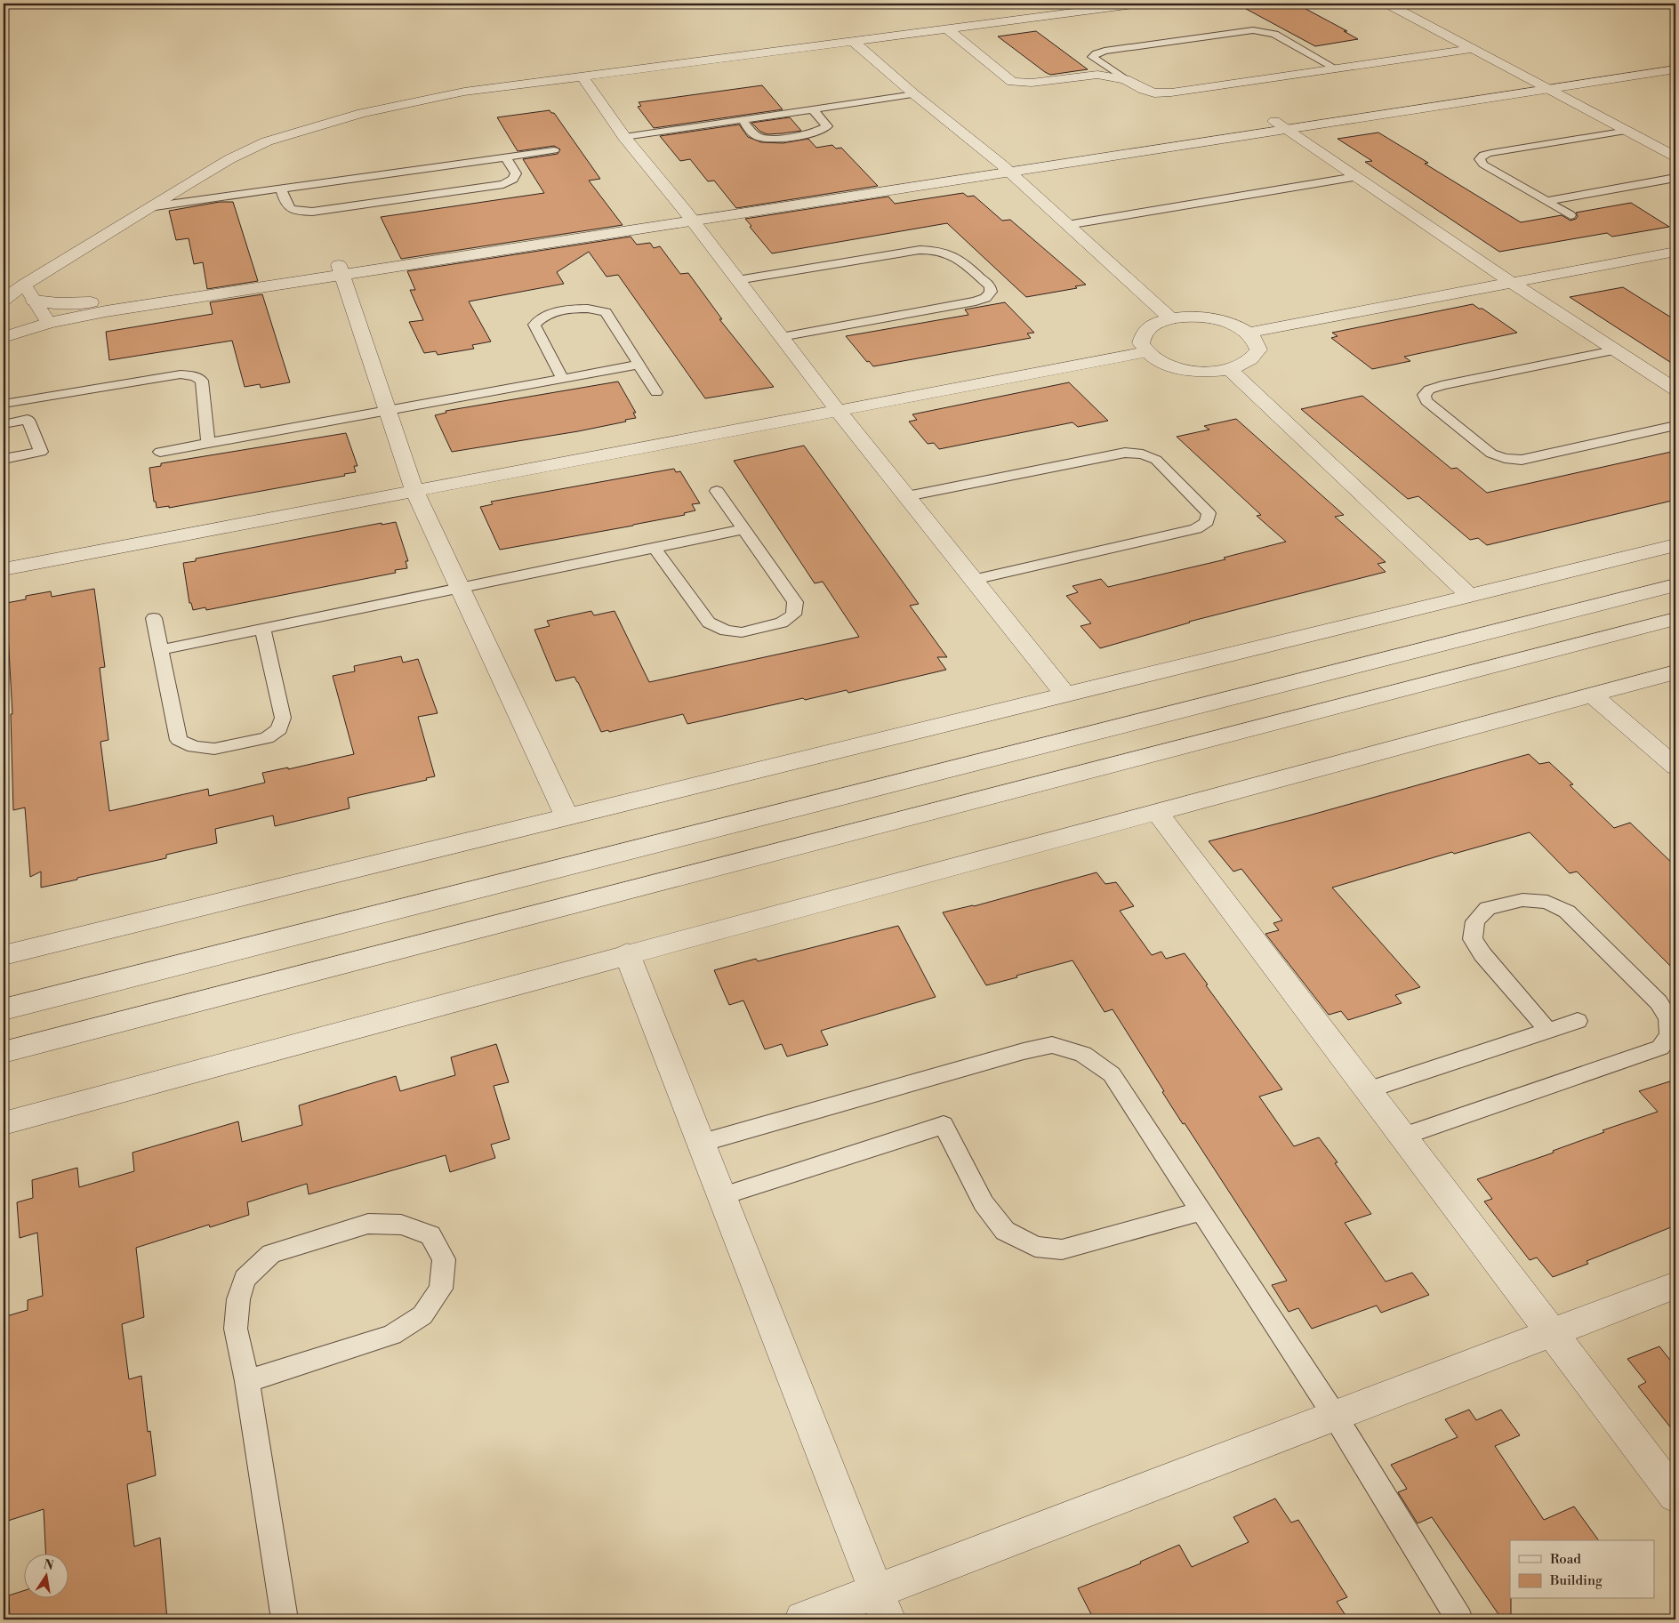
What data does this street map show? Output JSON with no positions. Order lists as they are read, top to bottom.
{
  "legend": ["Road", "Building"],
  "north": "top"
}
